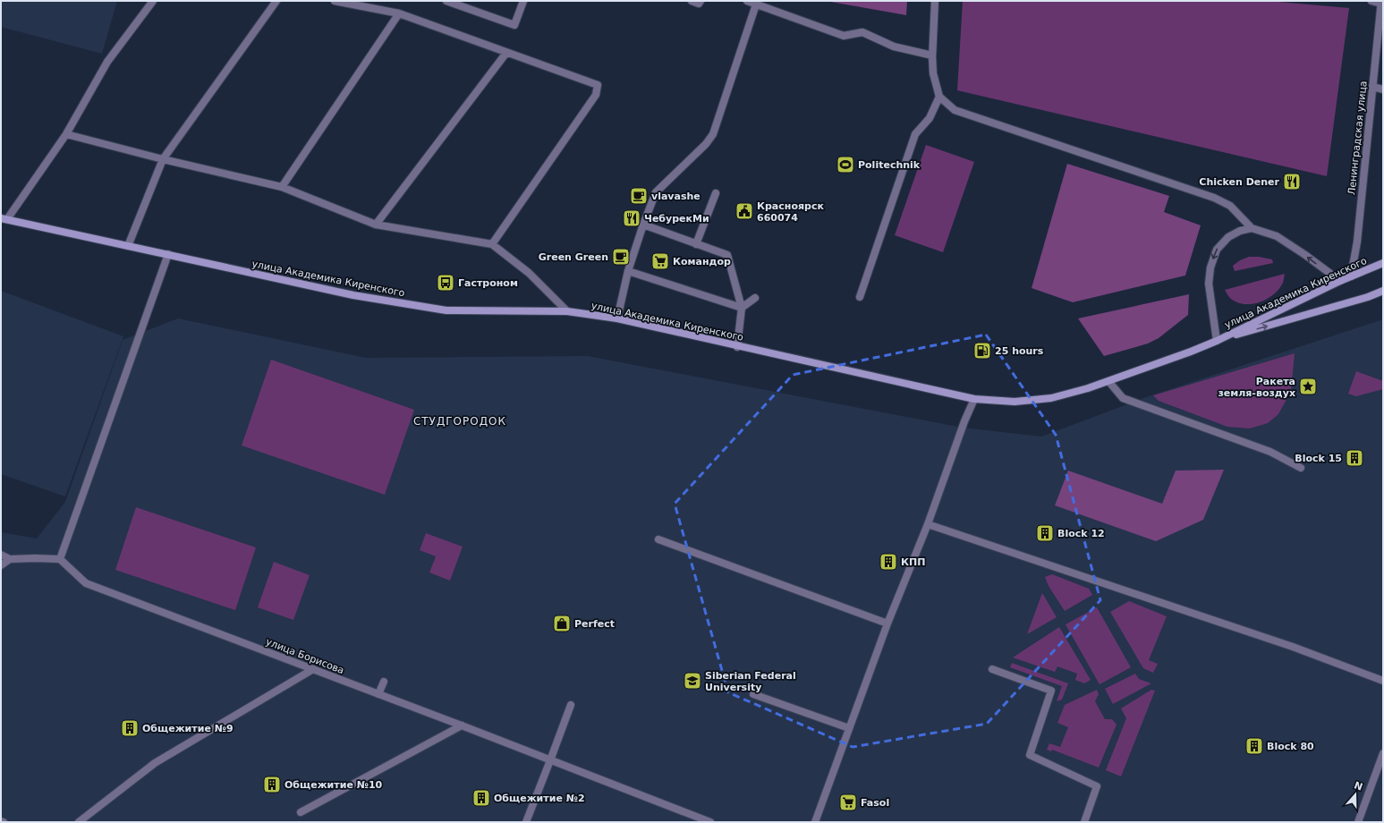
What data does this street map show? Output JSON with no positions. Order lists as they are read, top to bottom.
{
  "streets": {
    "main road": ["улица Академика Киренского"],
    "street": ["Ленинградская улица", "улица Борисова"]
  },
  "crossings": [
    ["Ленинградская улица", "улица Академика Киренского"]
  ],
  "districts": ["СТУДГОРОДОК"],
  "places": {
    "sports": ["Politechnik"],
    "restaurant": ["Chicken Dener", "ЧебурекМи"],
    "cafe": ["vlavashe", "Green Green"],
    "public building": ["Красноярск 660074"],
    "supermarket": ["Командор", "Fasol"],
    "bus stop": ["Гастроном"],
    "fuel station": ["25 hours"],
    "place": ["Ракета земля-воздух"],
    "building": [
      "Block 15",
      "Block 12",
      "КПП",
      "Общежитие №9",
      "Block 80",
      "Общежитие №10",
      "Общежитие №2"
    ],
    "shop": ["Perfect"],
    "school or university": ["Siberian Federal University"]
  },
  "north": "top"
}
